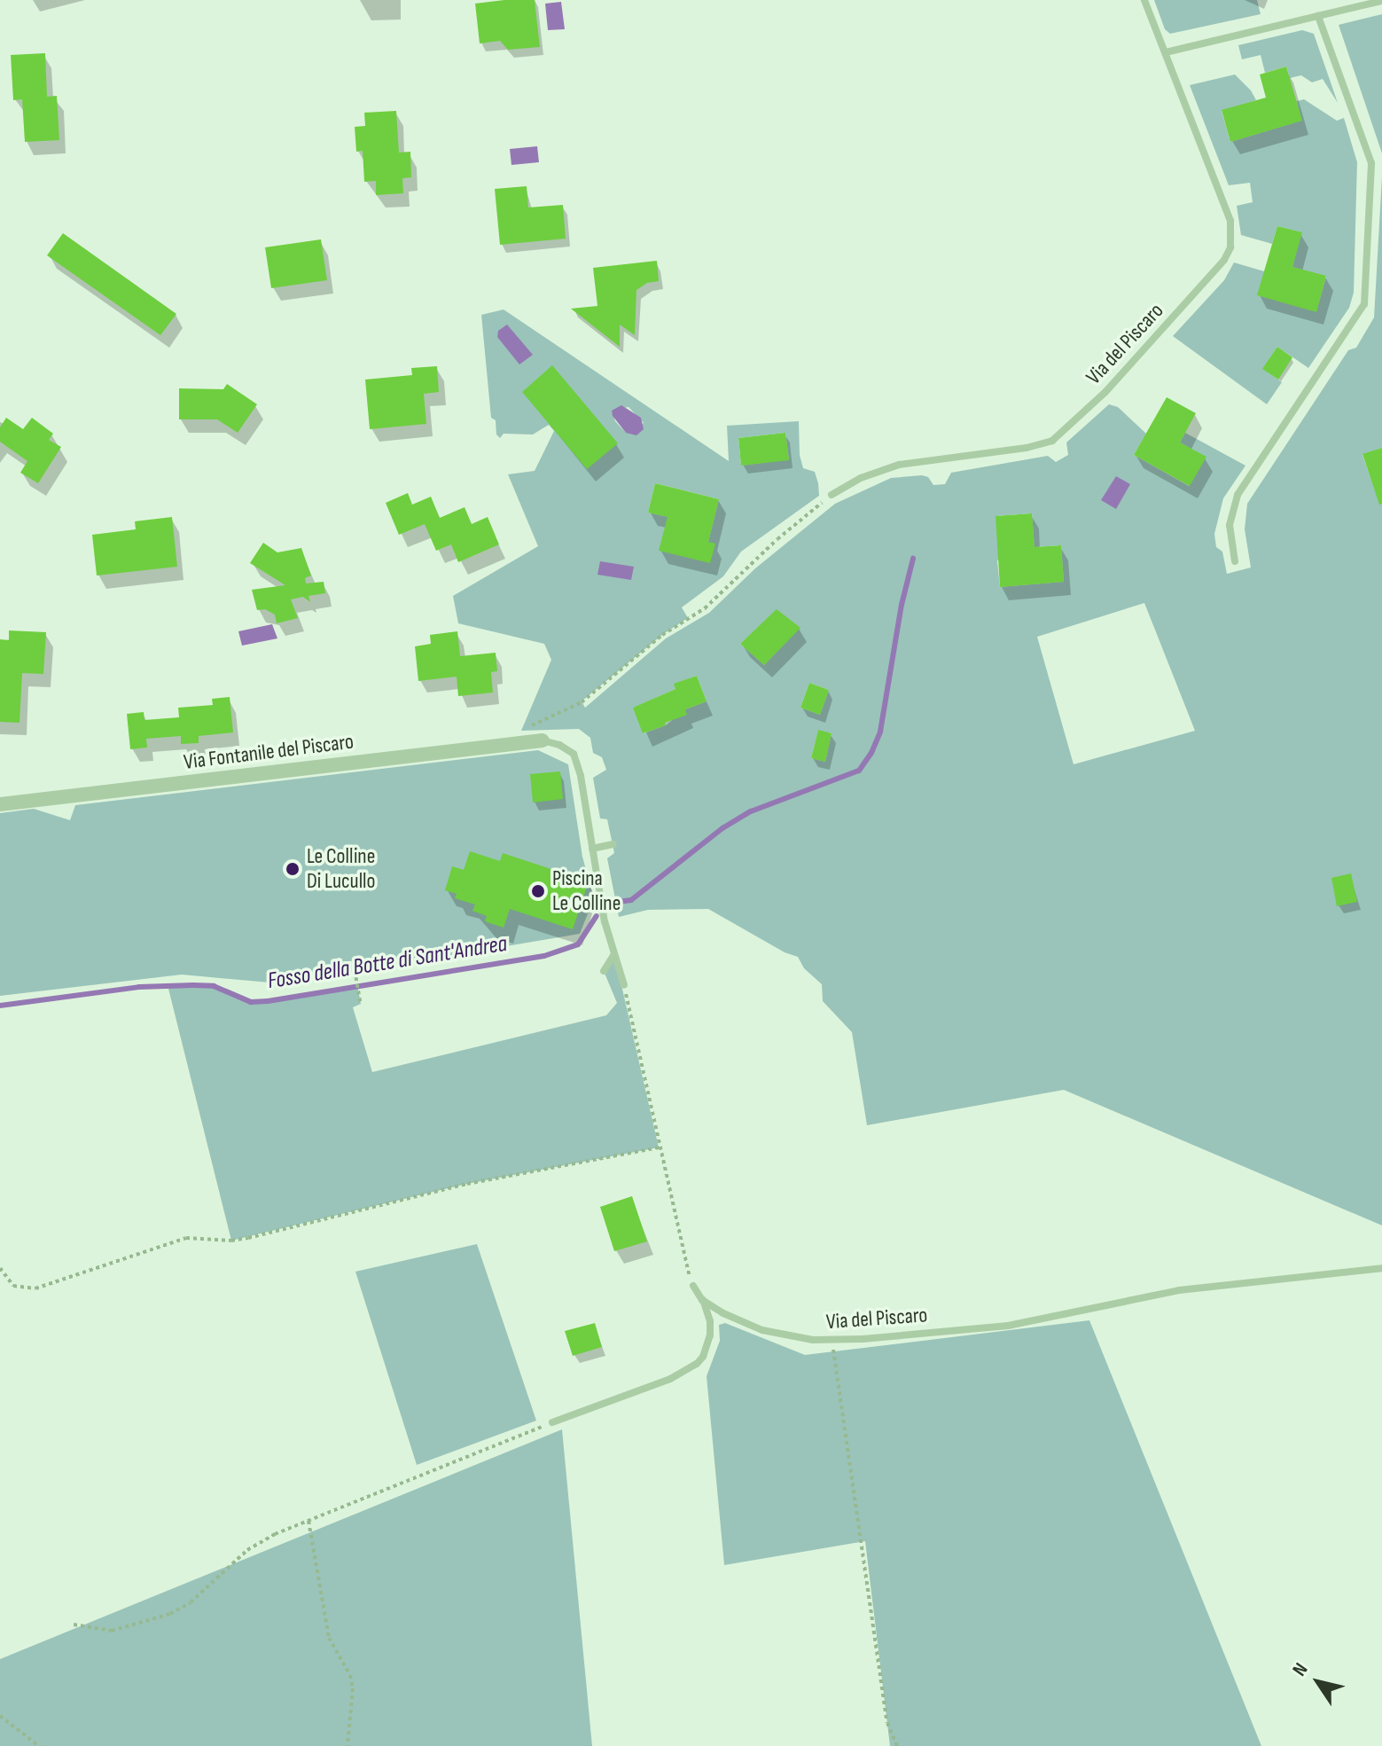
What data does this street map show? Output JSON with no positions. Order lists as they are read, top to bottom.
{
  "streets": {
    "street": ["Via Fontanile del Piscaro"],
    "lane": ["Via del Piscaro"]
  },
  "water": ["Fosso della Botte di Sant'Andrea"],
  "places": ["Le Colline Di Lucullo", "Piscina Le Colline"],
  "north": "top left"
}
